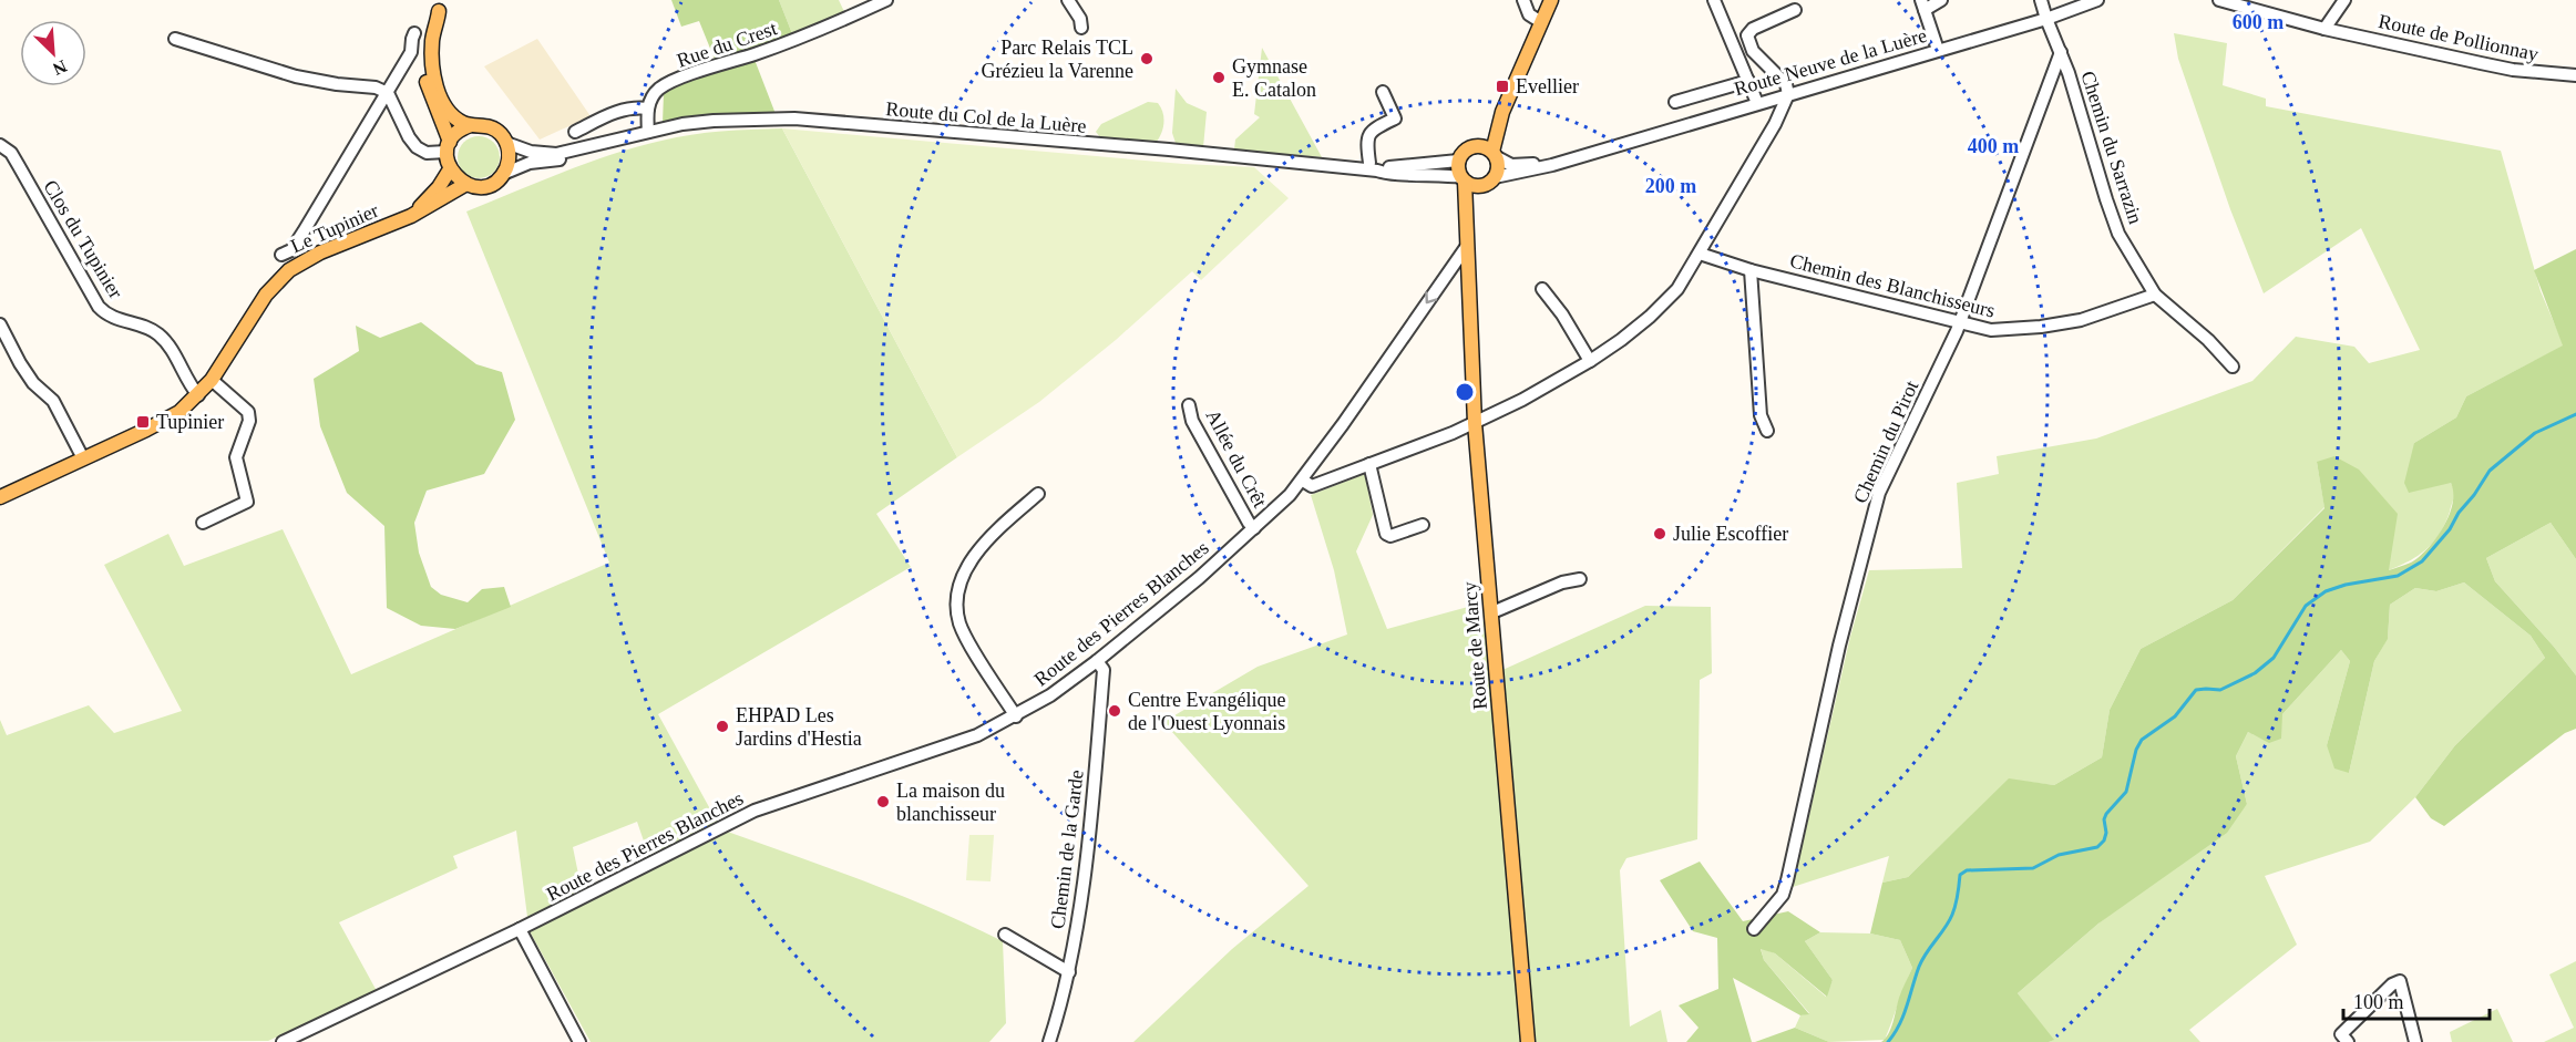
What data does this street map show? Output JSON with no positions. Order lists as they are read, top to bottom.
{
  "streets": {
    "main road": ["Le Tupinier", "Route de Marcy"],
    "street": [
      "Route de Pollionnay",
      "Rue du Crest",
      "Route Neuve de la Luère",
      "Route du Col de la Luère",
      "Chemin du Sarrazin",
      "Clos du Tupinier",
      "Chemin des Blanchisseurs",
      "Chemin du Pirot",
      "Allée du Crêt",
      "Route des Pierres Blanches",
      "Chemin de la Garde"
    ]
  },
  "crossings": [
    ["Route Neuve de la Luère", "Route du Col de la Luère"],
    ["Route Neuve de la Luère", "Chemin du Sarrazin"],
    ["Route Neuve de la Luère", "Route de Marcy"],
    ["Route du Col de la Luère", "Le Tupinier"],
    ["Route du Col de la Luère", "Route de Marcy"],
    ["Chemin du Sarrazin", "Chemin des Blanchisseurs"],
    ["Chemin du Sarrazin", "Chemin du Pirot"],
    ["Le Tupinier", "Clos du Tupinier"],
    ["Chemin des Blanchisseurs", "Chemin du Pirot"],
    ["Allée du Crêt", "Route des Pierres Blanches"],
    ["Route des Pierres Blanches", "Route de Marcy"],
    ["Route des Pierres Blanches", "Chemin de la Garde"]
  ],
  "places": {
    "other": [
      "Parc Relais TCL Grézieu la Varenne",
      "Gymnase E. Catalon",
      "Julie Escoffier",
      "Centre Evangélique de l'Ouest Lyonnais",
      "EHPAD Les Jardins d'Hestia",
      "La maison du blanchisseur"
    ],
    "transit": ["Evellier", "Tupinier"]
  },
  "scale_bar": "100 m",
  "north": "bottom right",
  "rings": ["600 m", "400 m", "200 m"]
}
